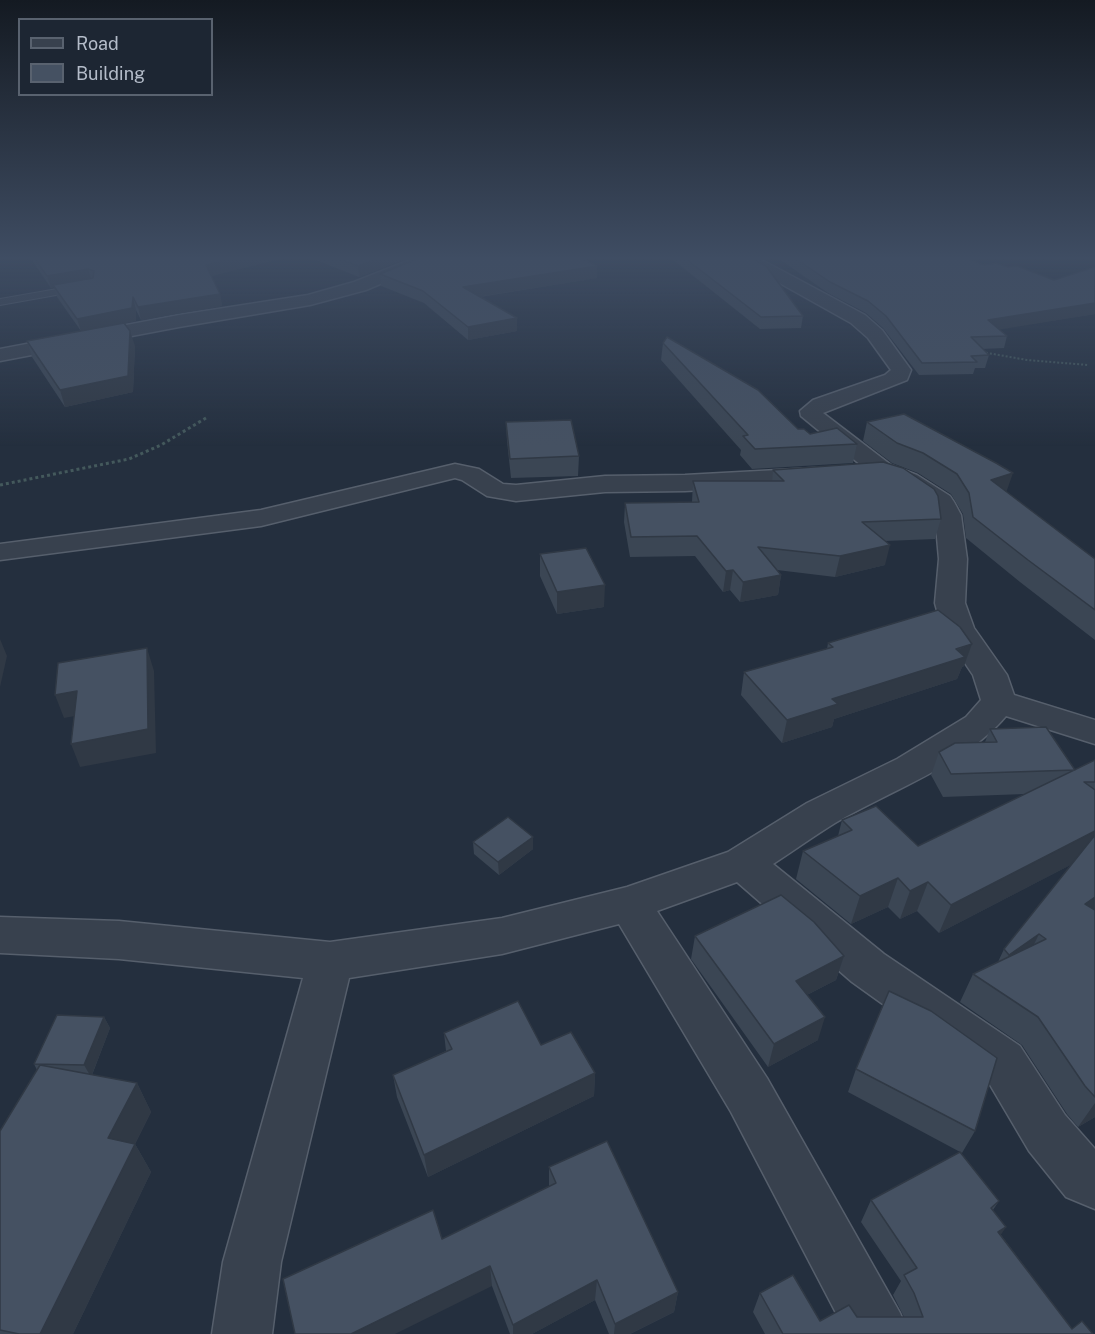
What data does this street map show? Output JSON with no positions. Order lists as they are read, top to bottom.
{
  "legend": ["Road", "Building"]
}
